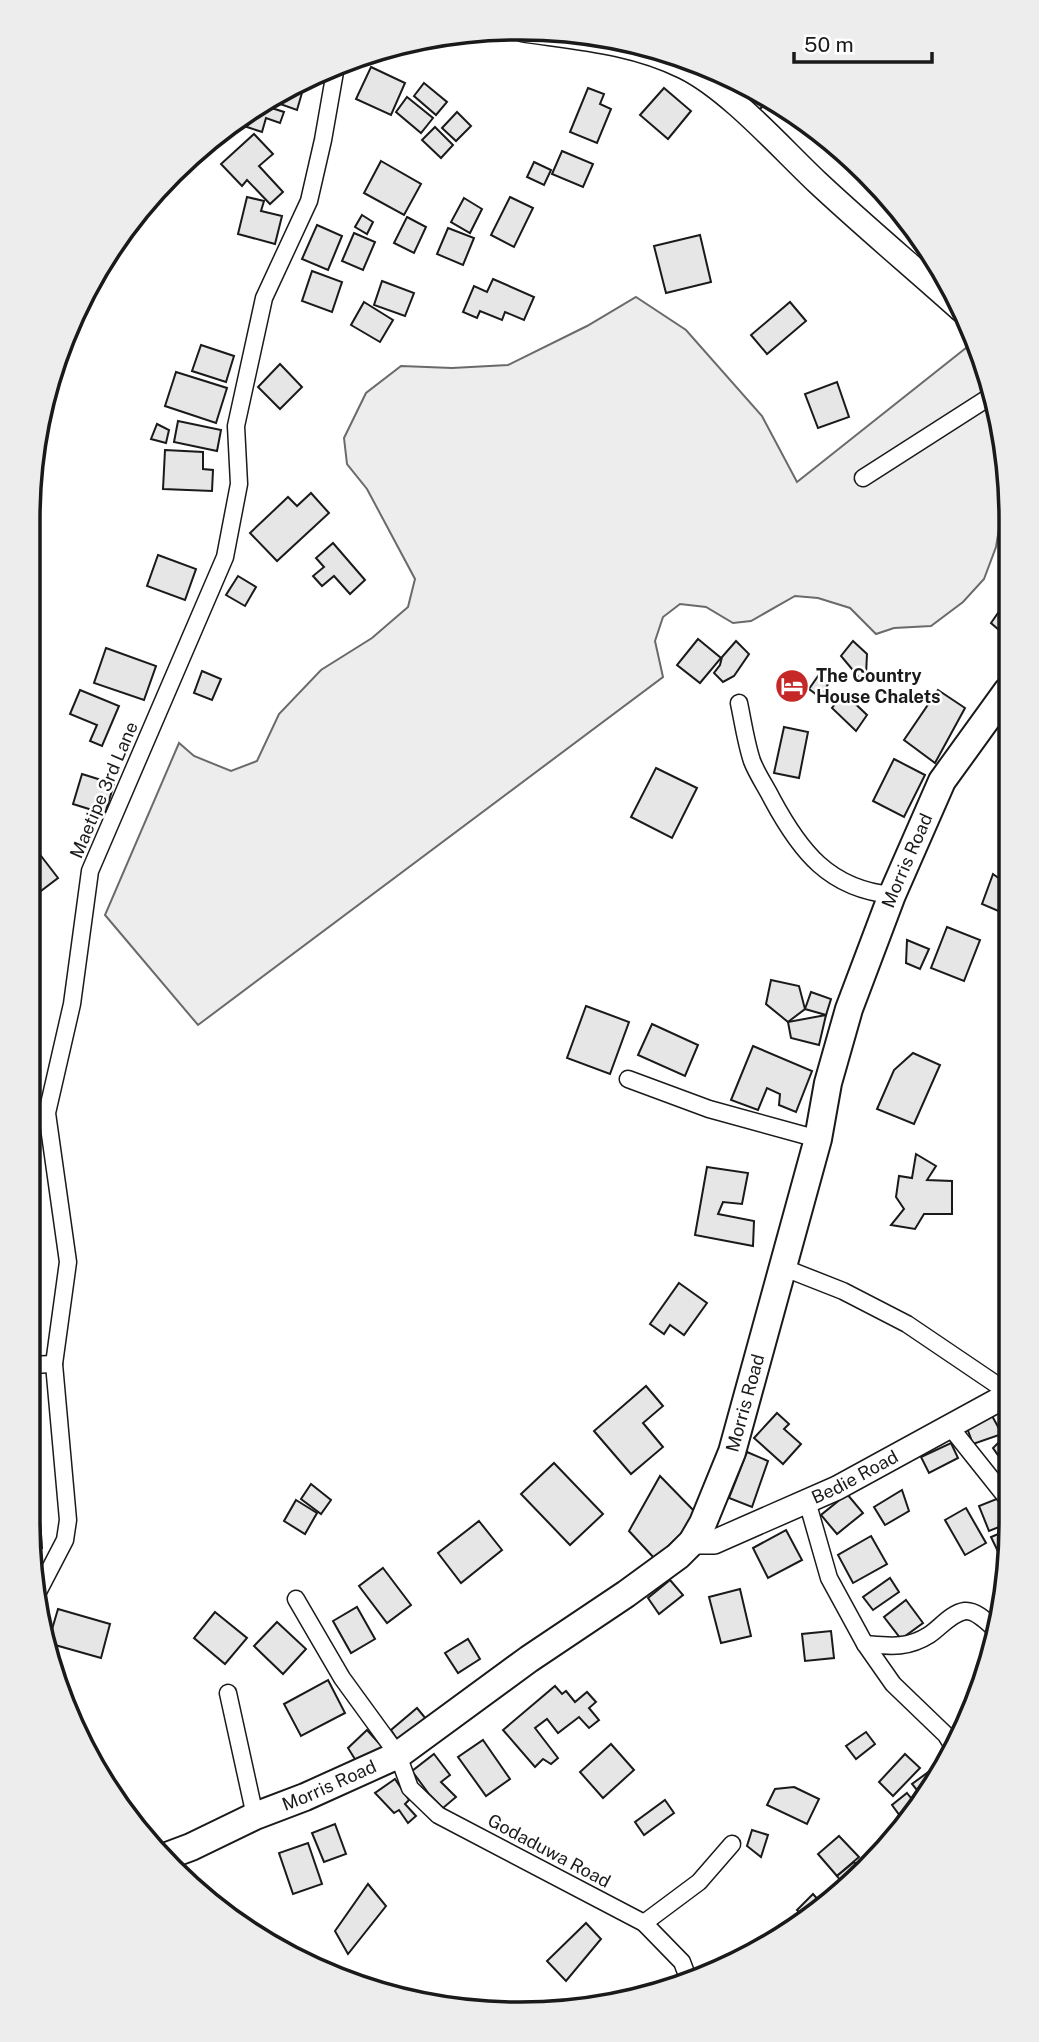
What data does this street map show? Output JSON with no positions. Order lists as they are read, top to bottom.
{
  "streets": {
    "main road": ["Morris Road", "Bedie Road"],
    "street": ["Maetipe 3rd Lane", "Godaduwa Road"]
  },
  "crossings": [
    ["Morris Road", "Bedie Road"],
    ["Morris Road", "Godaduwa Road"]
  ],
  "places": {
    "hotel": ["The Country House Chalets"]
  },
  "scale_bar": "50 m"
}
